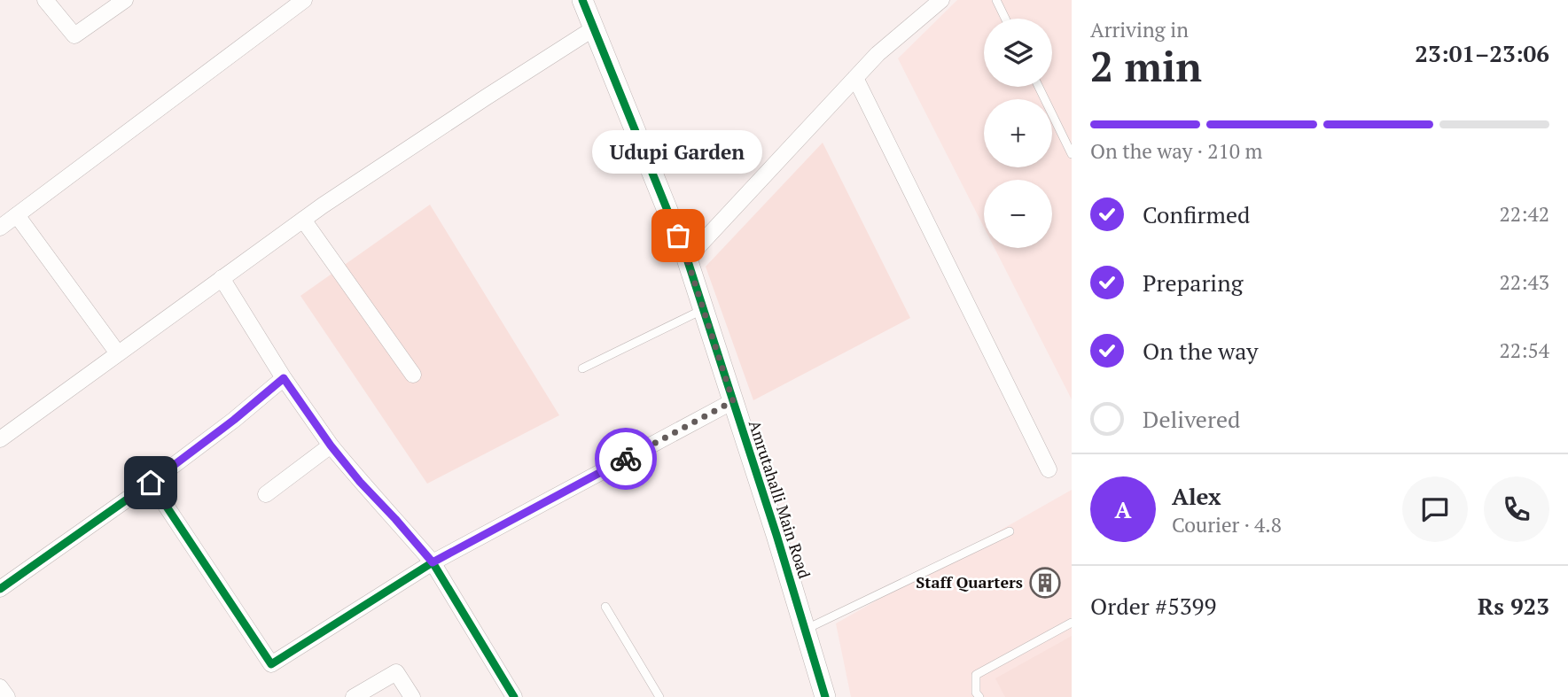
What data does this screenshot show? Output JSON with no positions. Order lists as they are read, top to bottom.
{
  "streets": {
    "street": ["Amrutahalli Main Road"]
  },
  "places": {
    "other": ["Udupi Garden"],
    "building": ["Staff Quarters"]
  },
  "page": {
    "heading": ["2 min", "Arriving in", "23:01–23:06"],
    "panel": [
      "Alex",
      "Courier · 4.8",
      "Order #5399",
      "Rs 923"
    ],
    "map_buttons": ["+", "−"],
    "bar": "On the way · 210 m",
    "bubble": "Udupi Garden",
    "list": [
      ["Confirmed", "22:42"],
      ["Preparing", "22:43"],
      ["On the way", "22:54"],
      "Delivered"
    ],
    "round": "A"
  }
}
